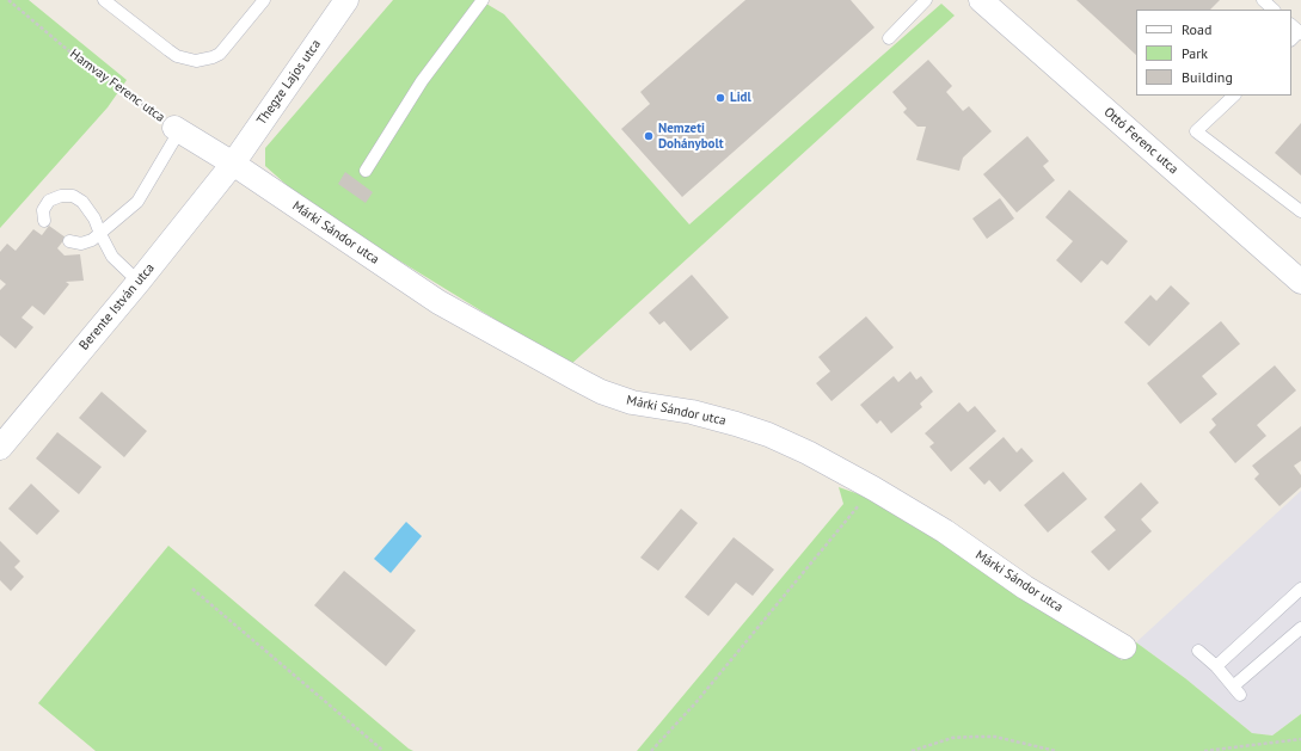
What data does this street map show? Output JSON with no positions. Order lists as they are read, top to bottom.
{
  "streets": {
    "street": [
      "Thegze Lajos utca",
      "Ottó Ferenc utca",
      "Márki Sándor utca",
      "Berente István utca"
    ],
    "path": ["Hamvay Ferenc utca"]
  },
  "crossings": [
    ["Thegze Lajos utca", "Márki Sándor utca"],
    ["Thegze Lajos utca", "Berente István utca"],
    ["Márki Sándor utca", "Berente István utca"]
  ],
  "places": ["Lidl", "Nemzeti Dohánybolt"],
  "legend": ["Road", "Park", "Building"]
}
